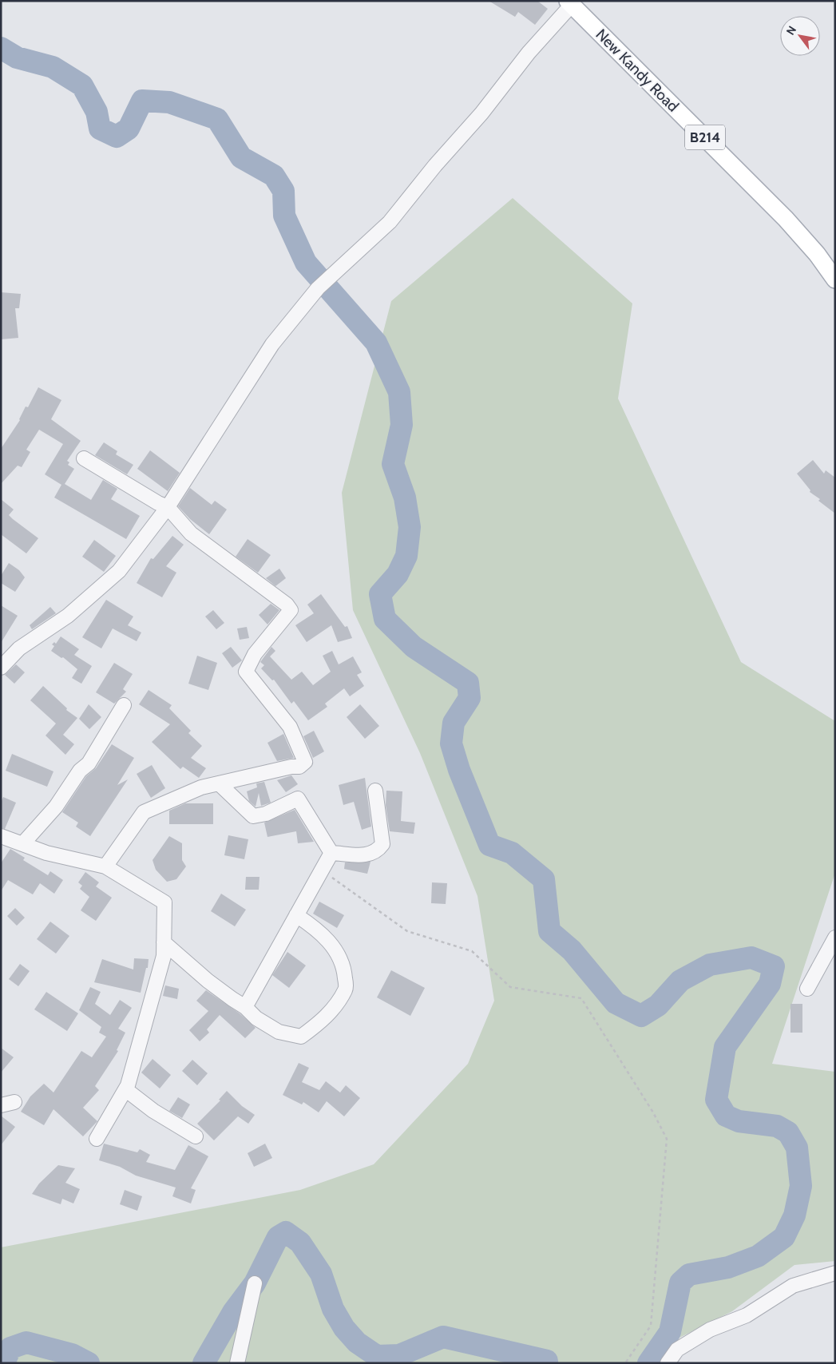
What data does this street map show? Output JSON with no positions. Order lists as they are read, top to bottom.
{
  "streets": {
    "main road": ["New Kandy Road", "B214"]
  },
  "north": "top left"
}
